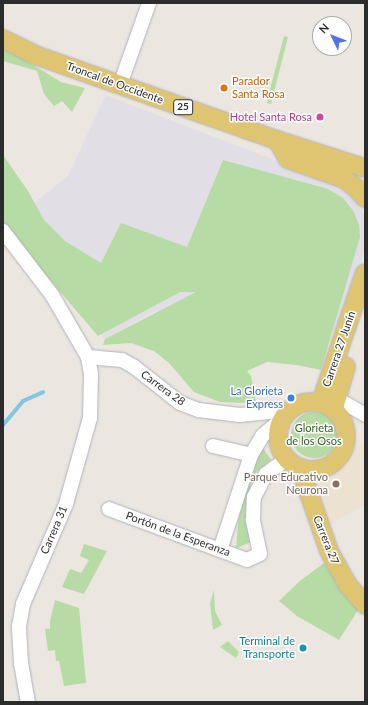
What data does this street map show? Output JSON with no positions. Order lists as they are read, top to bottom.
{
  "streets": {
    "main road": [
      "Troncal de Occidente",
      "25",
      "Carrera 27 Junín",
      "Carrera 27"
    ],
    "street": ["Carrera 28", "Carrera 31", "Portón de la Esperanza"]
  },
  "crossings": [
    ["Carrera 27 Junín", "Carrera 28"],
    ["Carrera 27 Junín", "Portón de la Esperanza"],
    ["Carrera 27 Junín", "Carrera 27"],
    ["Carrera 28", "Carrera 31"],
    ["Carrera 28", "Portón de la Esperanza"],
    ["Carrera 28", "Carrera 27"],
    ["Portón de la Esperanza", "Carrera 27"]
  ],
  "parks": ["Glorieta de los Osos"],
  "places": [
    "Parador Santa Rosa",
    "Hotel Santa Rosa",
    "La Glorieta Express",
    "Parque Educativo Neurona",
    "Terminal de Transporte"
  ],
  "north": "top left"
}
